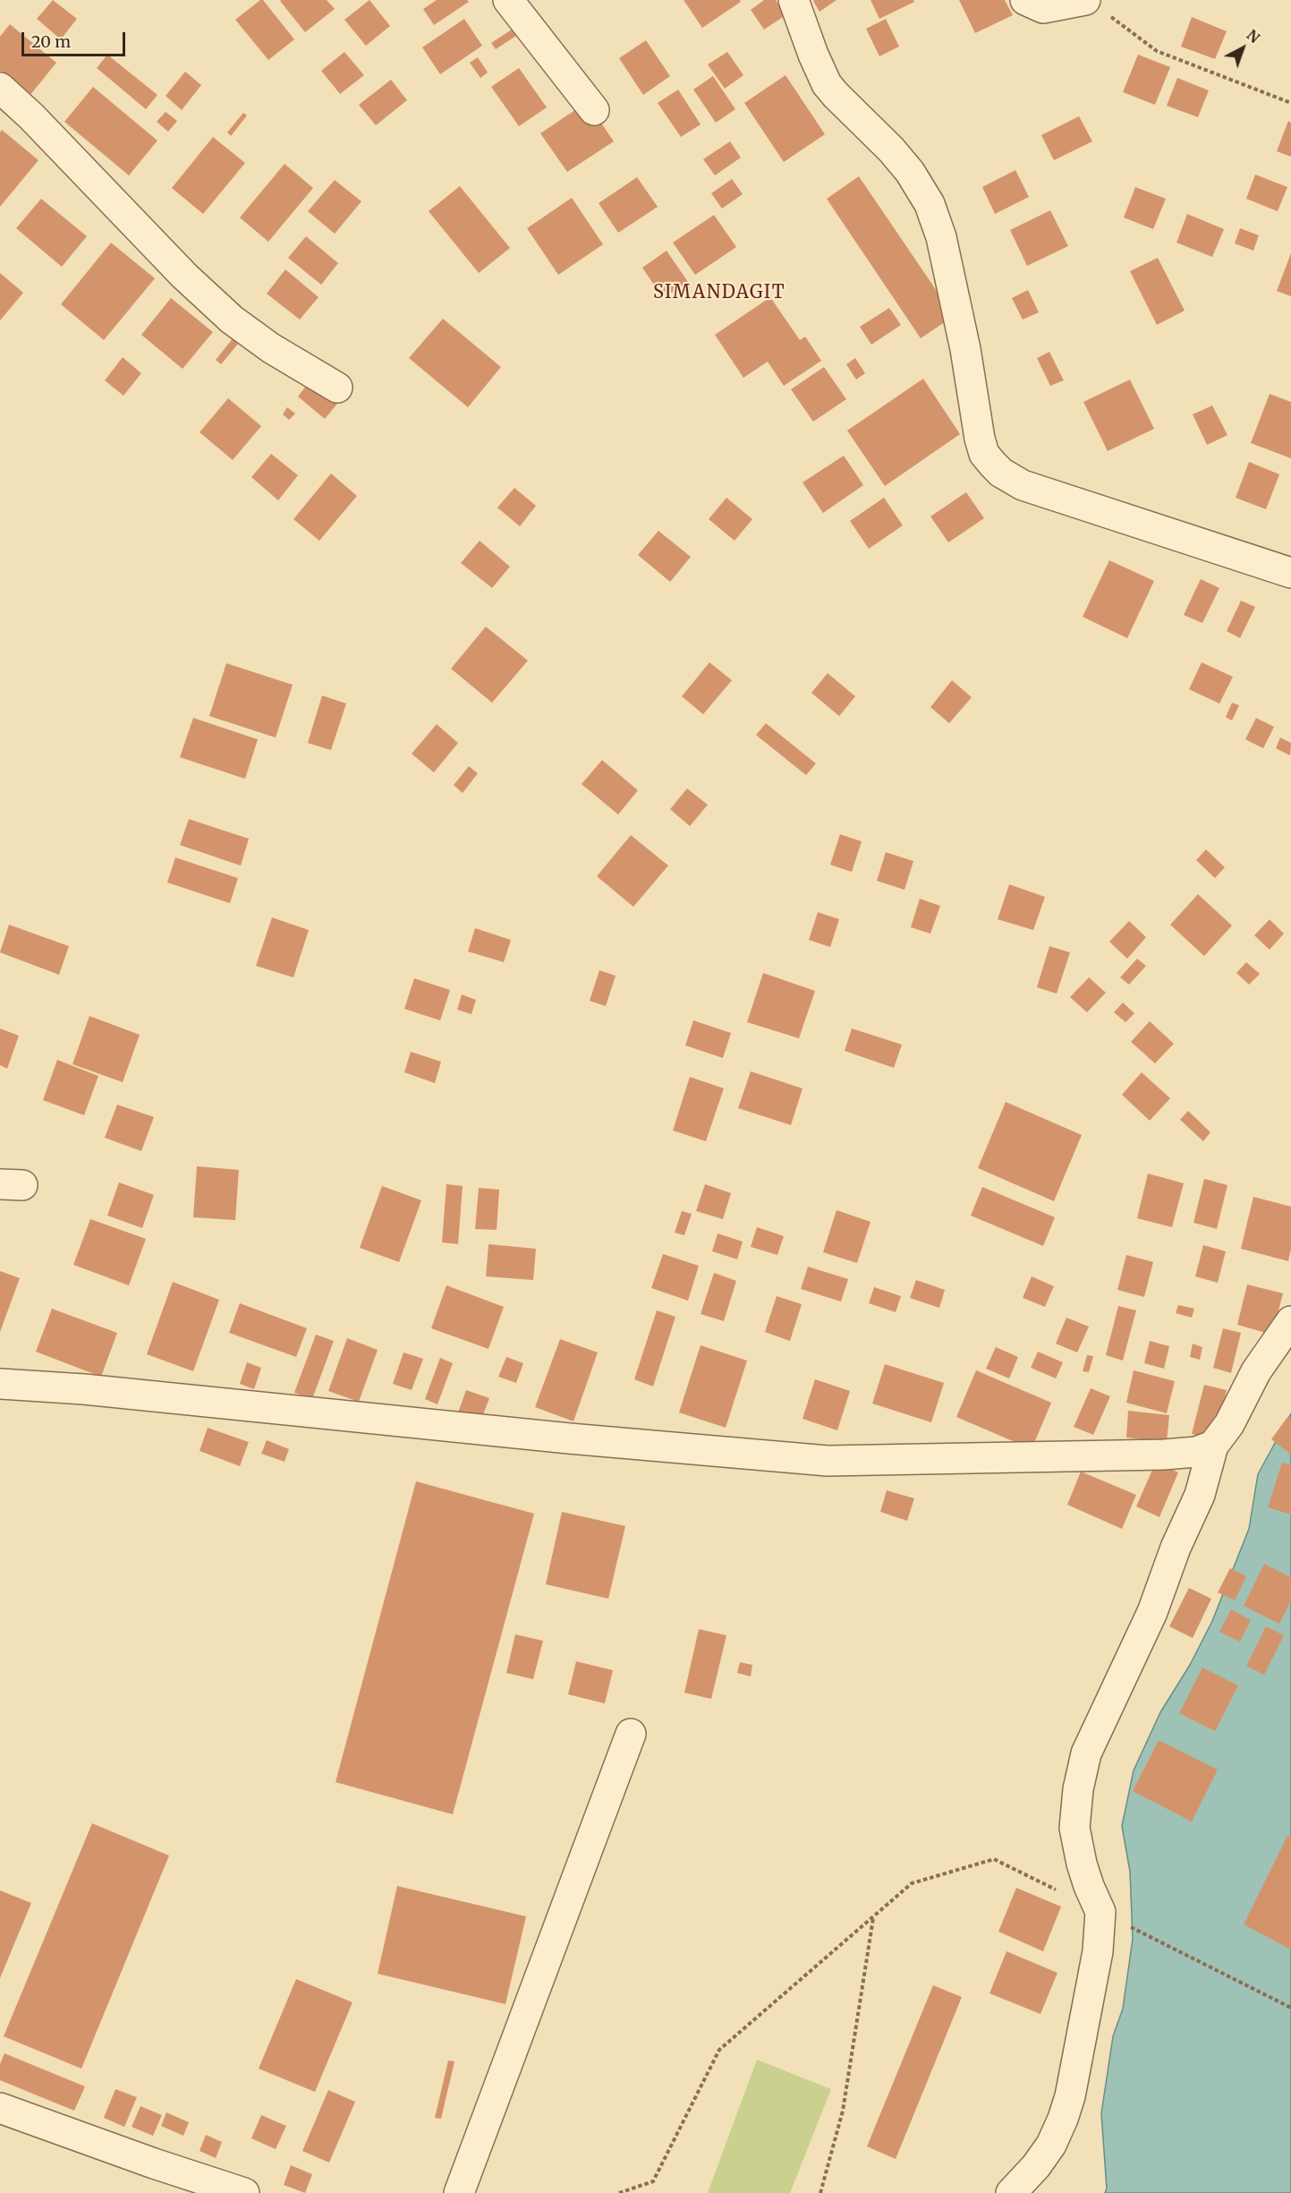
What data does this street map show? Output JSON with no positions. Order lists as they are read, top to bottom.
{
  "districts": ["SIMANDAGIT"],
  "scale_bar": "20 m",
  "north": "top right"
}
